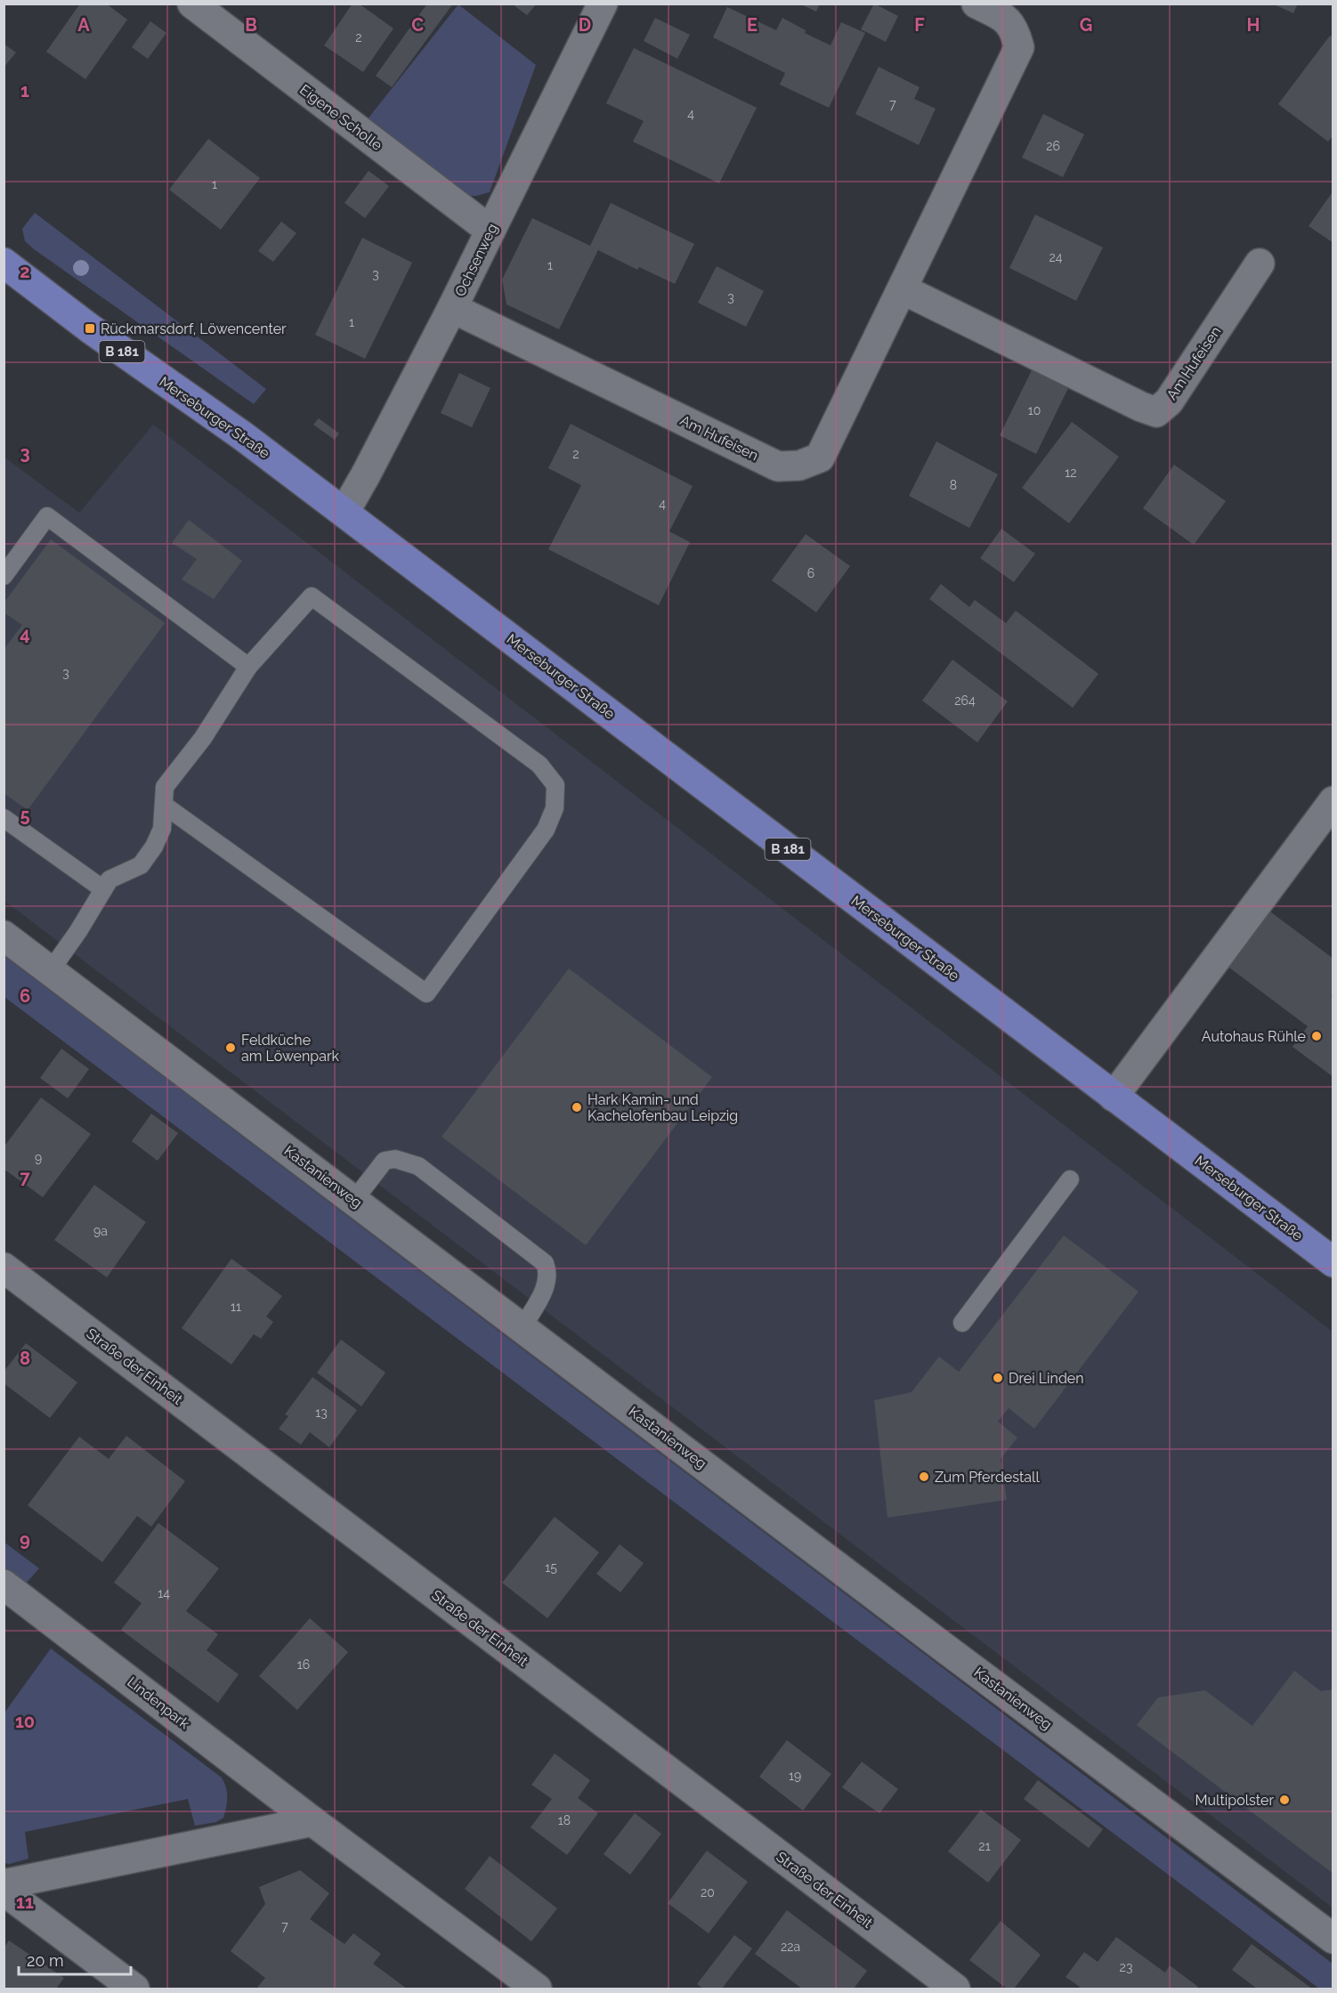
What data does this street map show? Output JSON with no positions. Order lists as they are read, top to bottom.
{
  "streets": {
    "main road": ["B 181", "Merseburger Straße"],
    "street": [
      "Eigene Scholle",
      "Ochsenweg",
      "Am Hufeisen",
      "Kastanienweg",
      "Straße der Einheit",
      "Lindenpark"
    ]
  },
  "crossings": [
    ["Eigene Scholle", "Ochsenweg"],
    ["Ochsenweg", "Am Hufeisen"],
    ["Ochsenweg", "Merseburger Straße"]
  ],
  "places": {
    "transit": ["Rückmarsdorf, Löwencenter"],
    "other": [
      "Autohaus Rühle",
      "Feldküche am Löwenpark",
      "Hark Kamin- und Kachelofenbau Leipzig",
      "Drei Linden",
      "Zum Pferdestall",
      "Multipolster"
    ]
  },
  "house_numbers": [
    "2",
    "7",
    "4",
    "26",
    "1",
    "24",
    "1",
    "3",
    "3",
    "1",
    "10",
    "2",
    "12",
    "8",
    "4",
    "6",
    "3",
    "264",
    "9",
    "9a",
    "11",
    "13",
    "15",
    "14",
    "16",
    "19",
    "18",
    "21",
    "20",
    "7",
    "22a",
    "23"
  ],
  "scale_bar": "20 m",
  "grid": {
    "columns": [
      "A",
      "B",
      "C",
      "D",
      "E",
      "F",
      "G",
      "H"
    ],
    "rows": [
      "1",
      "2",
      "3",
      "4",
      "5",
      "6",
      "7",
      "8",
      "9",
      "10",
      "11"
    ]
  }
}
